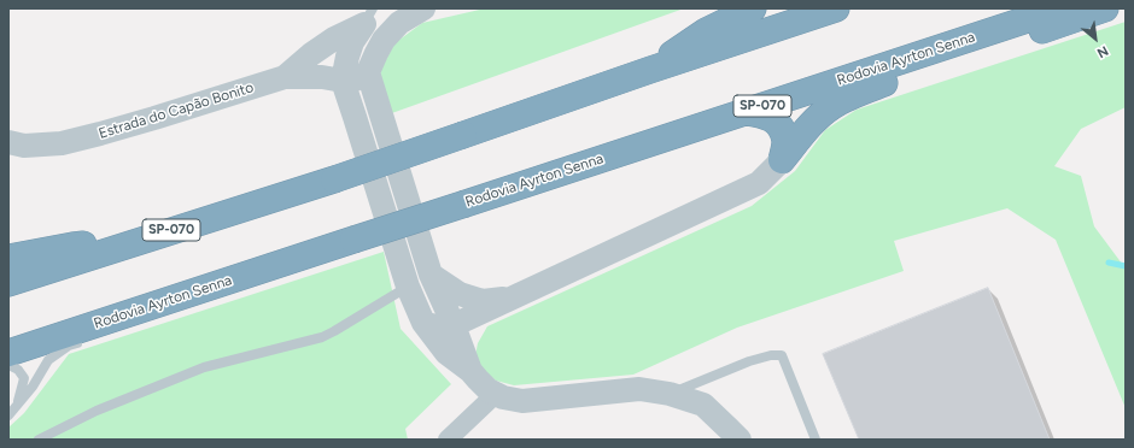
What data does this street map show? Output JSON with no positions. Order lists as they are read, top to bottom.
{
  "streets": {
    "highway": ["Rodovia Ayrton Senna", "SP-070"],
    "street": ["Estrada do Capão Bonito"]
  },
  "north": "bottom right"
}
